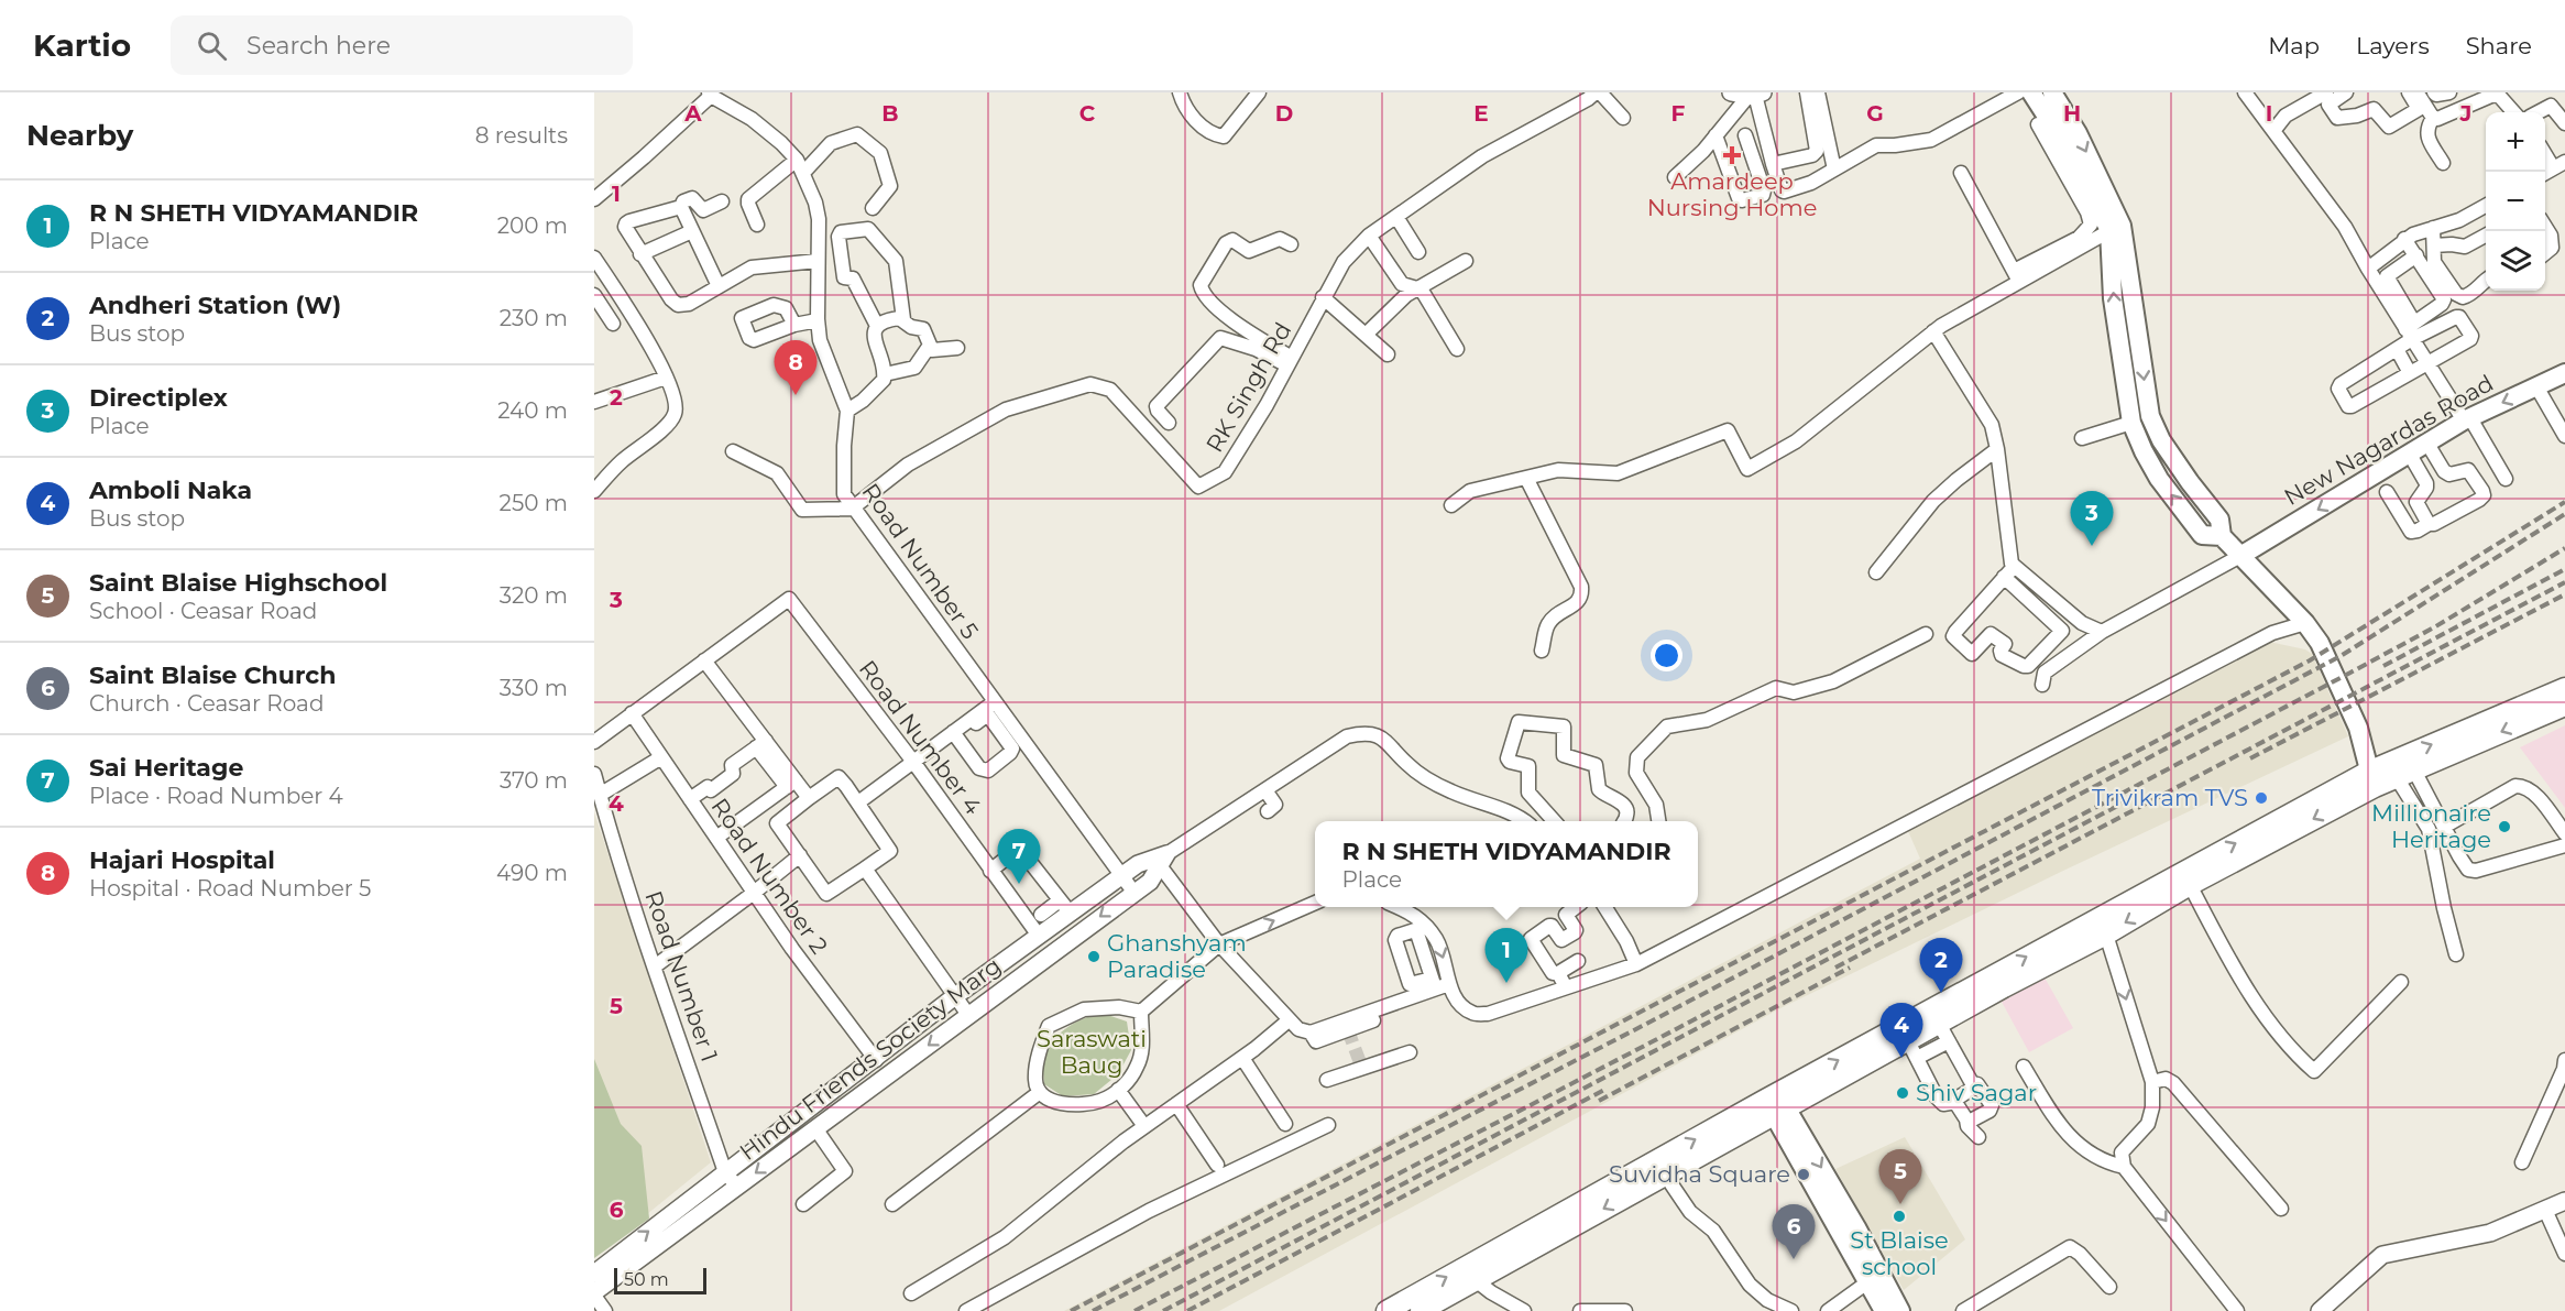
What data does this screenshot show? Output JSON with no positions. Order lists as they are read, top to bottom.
{
  "streets": {
    "main road": ["New Nagardas Road"],
    "street": [
      "RK Singh Rd",
      "Road Number 5",
      "Road Number 4",
      "Road Number 2",
      "Road Number 1",
      "Hindu Friends Society Marg"
    ]
  },
  "crossings": [
    ["RK Singh Rd", "Road Number 5"],
    ["Road Number 5", "Hindu Friends Society Marg"],
    ["Road Number 4", "Hindu Friends Society Marg"],
    ["Road Number 2", "Hindu Friends Society Marg"],
    ["Road Number 1", "Hindu Friends Society Marg"]
  ],
  "one_way": ["New Nagardas Road"],
  "parks": ["Saraswati Baug"],
  "places": {
    "health": ["Amardeep Nursing Home"],
    "other": [
      "Trivikram TVS",
      "Millionaire Heritage",
      "Ghanshyam Paradise",
      "Shiv Sagar",
      "Suvidha Square",
      "St Blaise school"
    ]
  },
  "scale_bar": "50 m",
  "page": {
    "header": "Kartio",
    "search": "Search here",
    "nav": ["Map", "Layers", "Share"],
    "heading": ["Nearby", "8 results"],
    "map_buttons": ["+", "−"],
    "list": [
      {
        "mark": "1",
        "name": "R N SHETH VIDYAMANDIR",
        "note": "Place",
        "value": "200 m"
      },
      {
        "mark": "2",
        "name": "Andheri Station (W)",
        "note": "Bus stop",
        "value": "230 m"
      },
      {
        "mark": "3",
        "name": "Directiplex",
        "note": "Place",
        "value": "240 m"
      },
      {
        "mark": "4",
        "name": "Amboli Naka",
        "note": "Bus stop",
        "value": "250 m"
      },
      {
        "mark": "5",
        "name": "Saint Blaise Highschool",
        "note": "School · Ceasar Road",
        "value": "320 m"
      },
      {
        "mark": "6",
        "name": "Saint Blaise Church",
        "note": "Church · Ceasar Road",
        "value": "330 m"
      },
      {
        "mark": "7",
        "name": "Sai Heritage",
        "note": "Place · Road Number 4",
        "value": "370 m"
      },
      {
        "mark": "8",
        "name": "Hajari Hospital",
        "note": "Hospital · Road Number 5",
        "value": "490 m"
      }
    ],
    "pins": [
      "8",
      "3",
      "7",
      "1",
      "2",
      "4",
      "5",
      "6"
    ],
    "popup": ["R N SHETH VIDYAMANDIR", "Place"],
    "scale": "50 m"
  },
  "grid": {
    "columns": [
      "A",
      "B",
      "C",
      "D",
      "E",
      "F",
      "G",
      "H",
      "I",
      "J"
    ],
    "rows": [
      "1",
      "2",
      "3",
      "4",
      "5",
      "6"
    ]
  }
}
